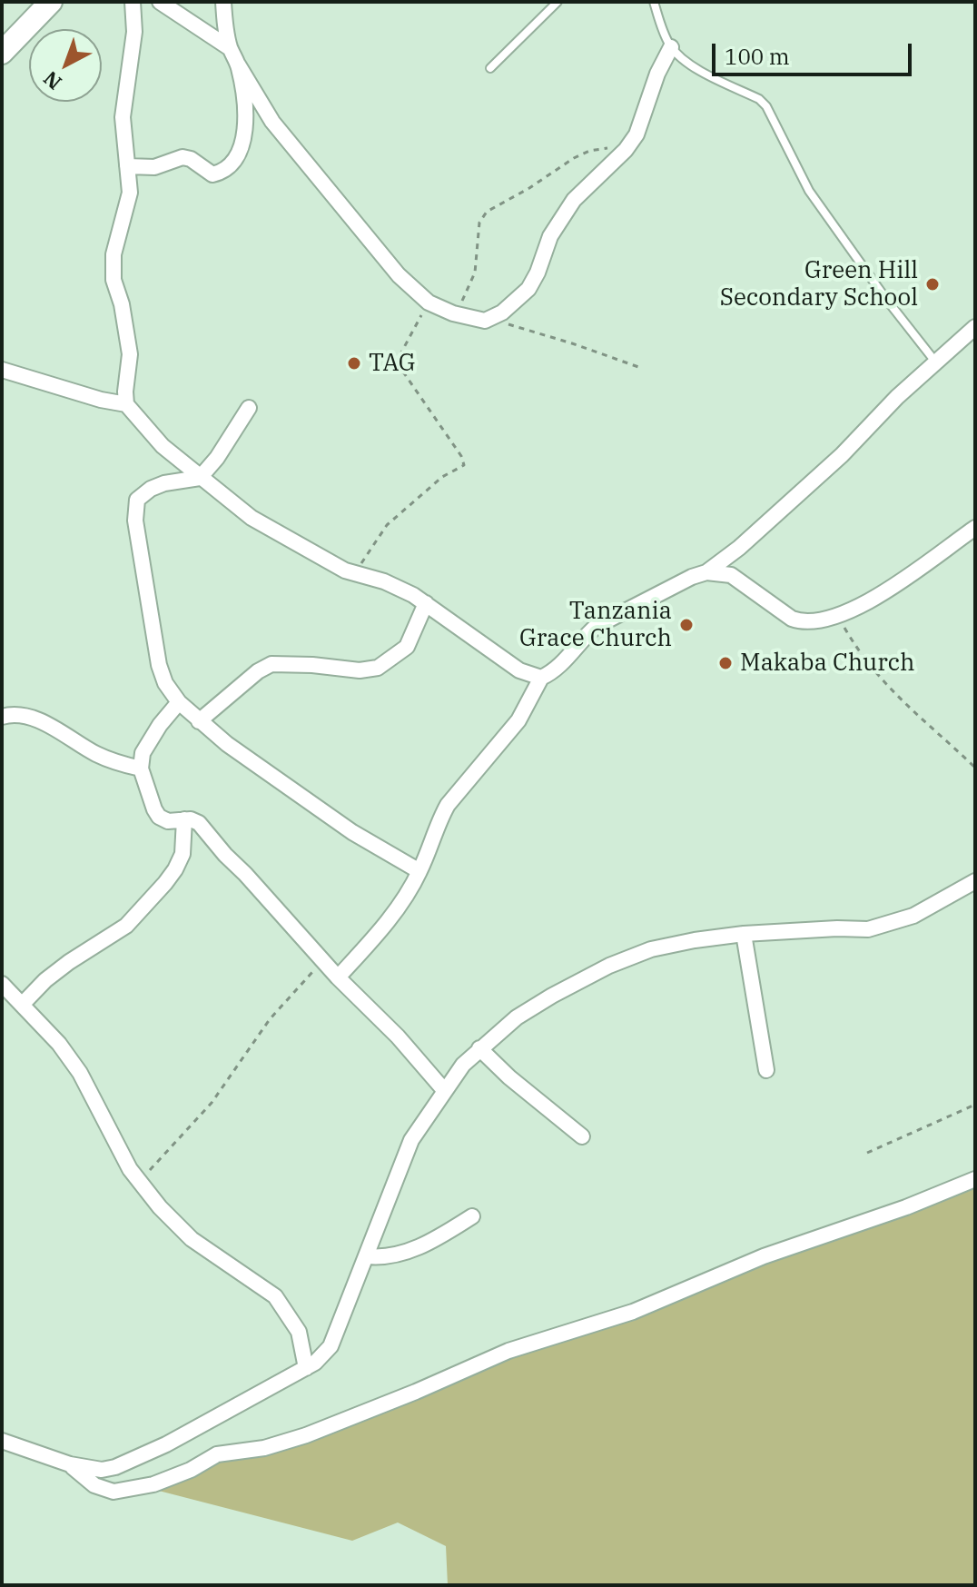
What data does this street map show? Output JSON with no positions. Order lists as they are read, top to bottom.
{
  "places": [
    "Green Hill Secondary School",
    "TAG",
    "Tanzania Grace Church",
    "Makaba Church"
  ],
  "scale_bar": "100 m",
  "north": "bottom left"
}
